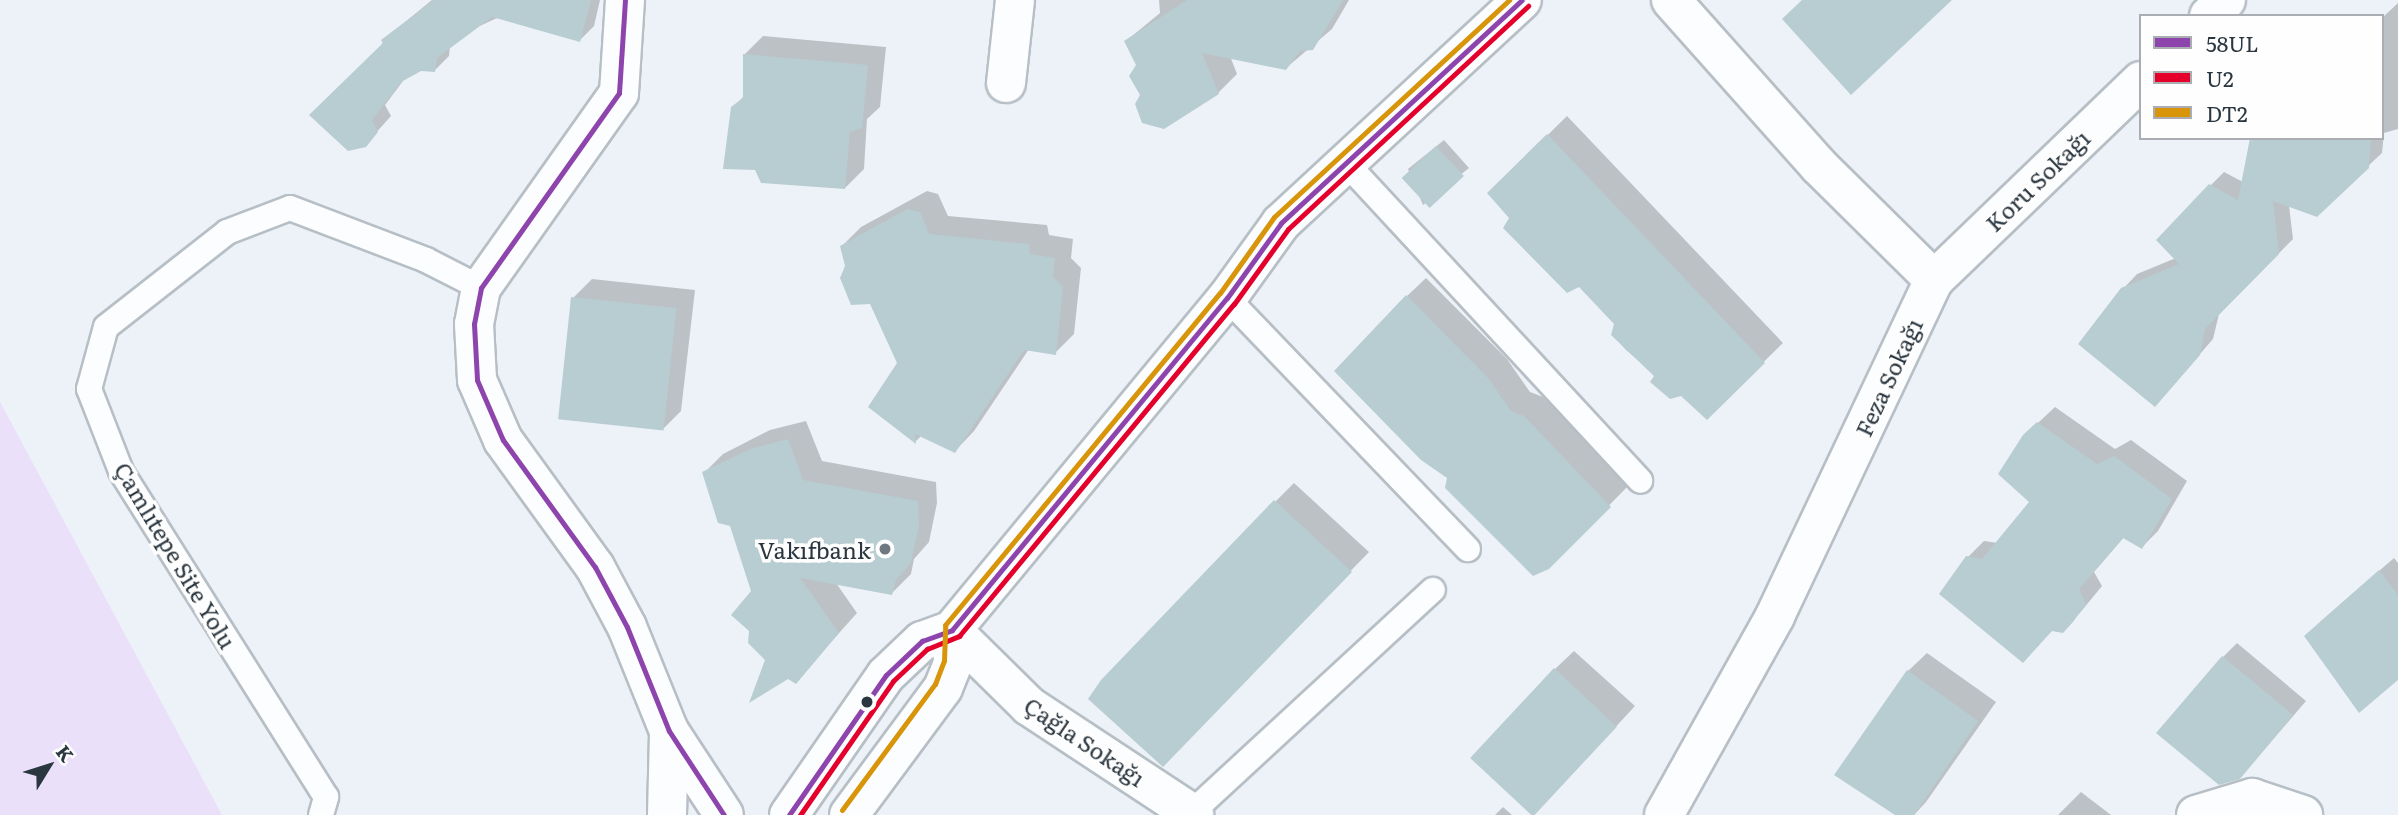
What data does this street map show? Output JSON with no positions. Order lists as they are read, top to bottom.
{
  "streets": {
    "street": ["Koru Sokağı", "Feza Sokağı", "Çağla Sokağı"],
    "lane": ["Çamlıtepe Site Yolu"]
  },
  "crossings": [
    ["Koru Sokağı", "Feza Sokağı"]
  ],
  "places": ["Vakıfbank"],
  "lines": ["transit line 58UL", "transit line DT2", "transit line U2"],
  "legend": ["58UL", "U2", "DT2"],
  "north": "top right"
}
